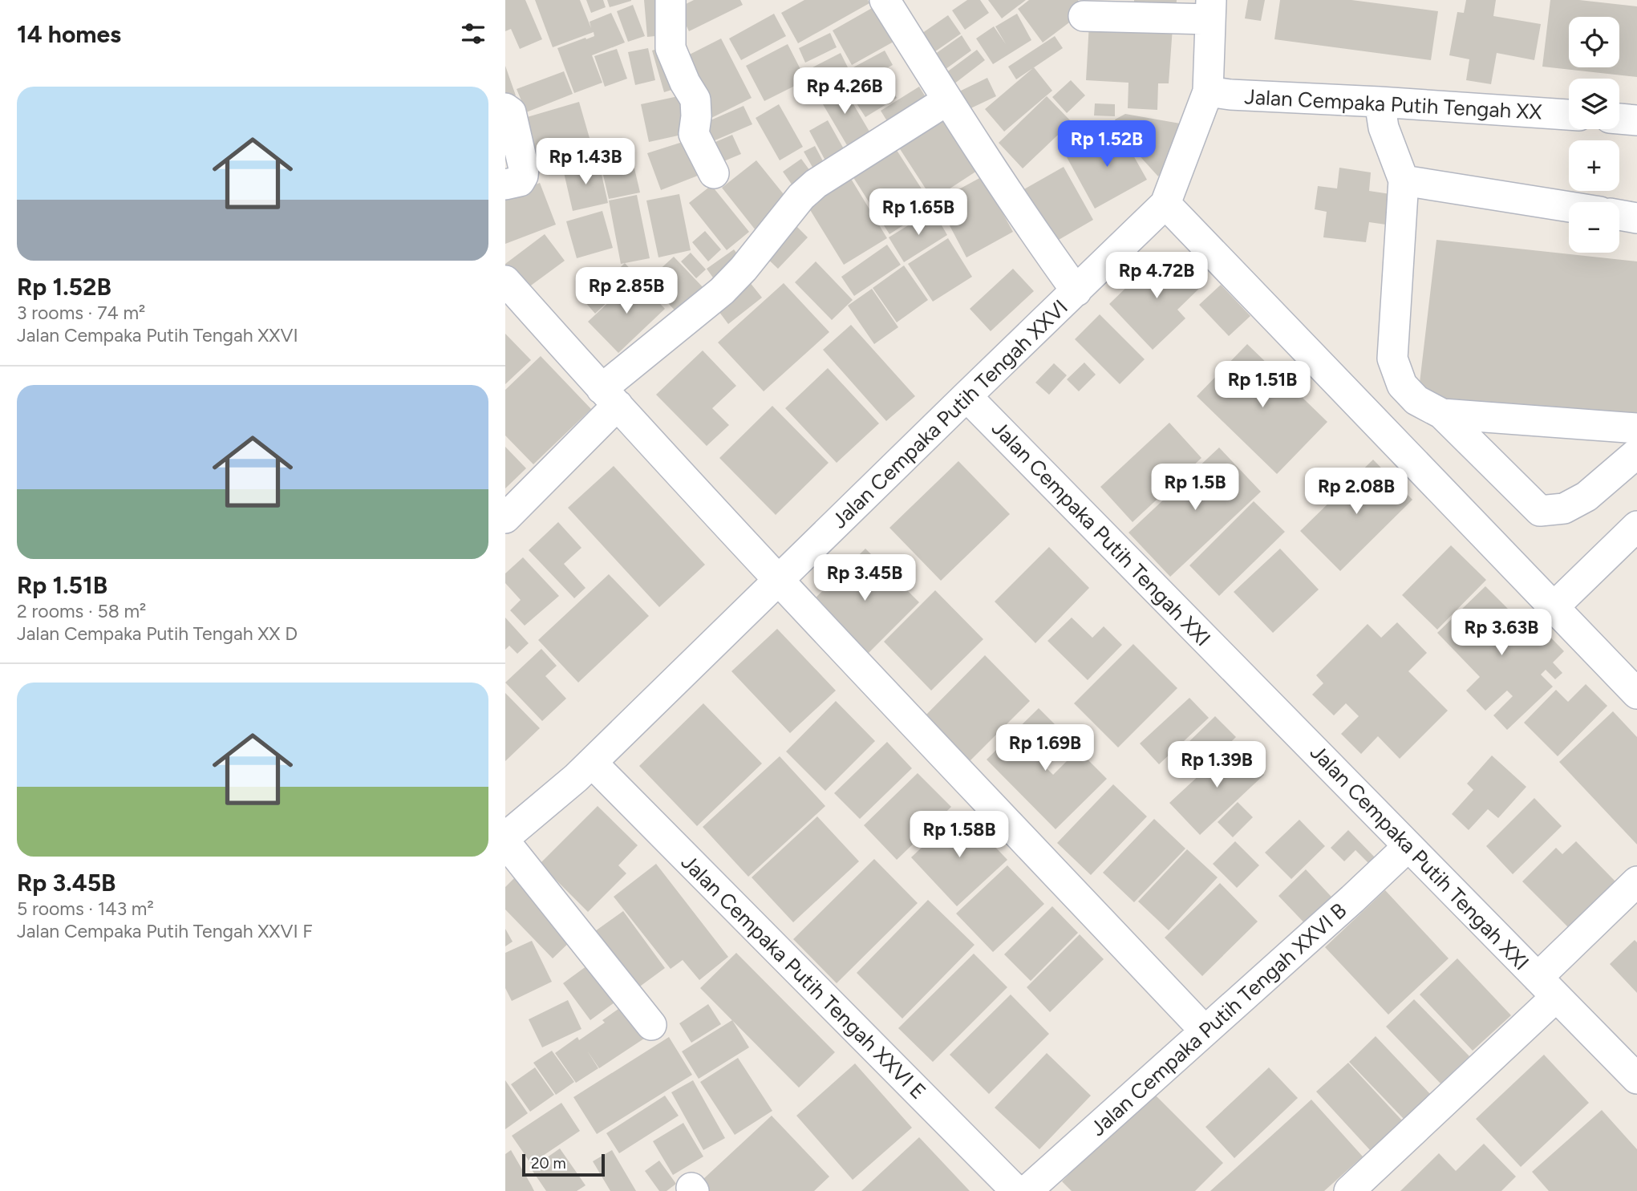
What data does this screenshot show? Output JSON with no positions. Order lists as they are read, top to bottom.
{
  "streets": {
    "street": [
      "Jalan Cempaka Putih Tengah XX",
      "Jalan Cempaka Putih Tengah XXVI",
      "Jalan Cempaka Putih Tengah XXI",
      "Jalan Cempaka Putih Tengah XXVI E",
      "Jalan Cempaka Putih Tengah XXVI B"
    ]
  },
  "crossings": [
    ["Jalan Cempaka Putih Tengah XX", "Jalan Cempaka Putih Tengah XXVI"],
    ["Jalan Cempaka Putih Tengah XXVI", "Jalan Cempaka Putih Tengah XXI"],
    ["Jalan Cempaka Putih Tengah XXVI", "Jalan Cempaka Putih Tengah XXVI E"],
    ["Jalan Cempaka Putih Tengah XXI", "Jalan Cempaka Putih Tengah XXVI B"]
  ],
  "scale_bar": "20 m",
  "page": {
    "heading": "14 homes",
    "map_buttons": ["+", "−"],
    "list": [
      {
        "name": "Rp 1.52B",
        "note": "3 rooms · 74 m² · Jalan Cempaka Putih Tengah XXVI"
      },
      {
        "name": "Rp 1.51B",
        "note": "2 rooms · 58 m² · Jalan Cempaka Putih Tengah XX D"
      },
      {
        "name": "Rp 3.45B",
        "note": "5 rooms · 143 m² · Jalan Cempaka Putih Tengah XXVI F"
      }
    ],
    "price": [
      "Rp 4.26B",
      "Rp 1.52B",
      "Rp 1.43B",
      "Rp 1.65B",
      "Rp 4.72B",
      "Rp 2.85B",
      "Rp 1.51B",
      "Rp 1.5B",
      "Rp 2.08B",
      "Rp 3.45B",
      "Rp 3.63B",
      "Rp 1.69B",
      "Rp 1.39B",
      "Rp 1.58B"
    ],
    "scale": "20 m"
  }
}
